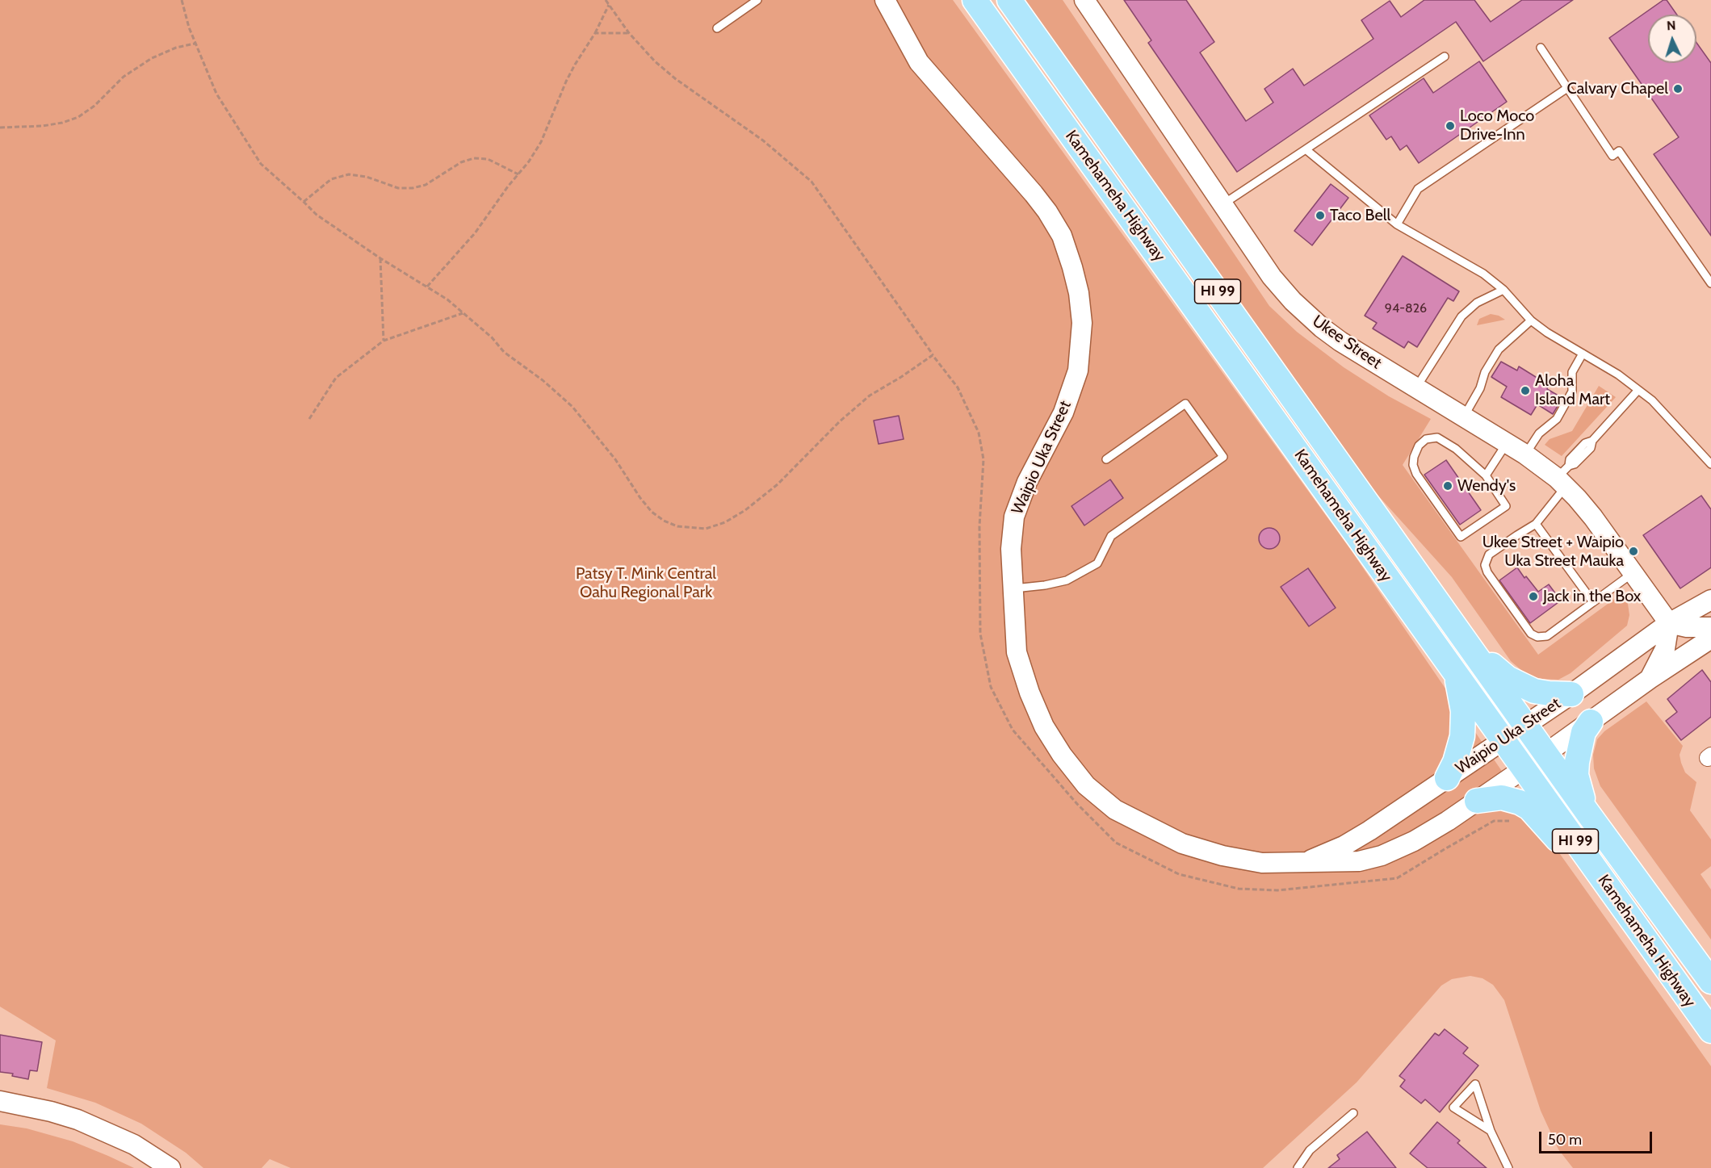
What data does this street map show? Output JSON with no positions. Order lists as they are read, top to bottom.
{
  "streets": {
    "main road": ["Kamehameha Highway", "HI 99"],
    "street": ["Ukee Street", "Waipio Uka Street"]
  },
  "crossings": [
    ["Kamehameha Highway", "Waipio Uka Street"],
    ["Ukee Street", "Waipio Uka Street"]
  ],
  "parks": ["Patsy T. Mink Central Oahu Regional Park"],
  "places": [
    "Calvary Chapel",
    "Loco Moco Drive-Inn",
    "Taco Bell",
    "Aloha Island Mart",
    "Wendy's",
    "Ukee Street + Waipio Uka Street Mauka",
    "Jack in the Box"
  ],
  "house_numbers": ["94-826"],
  "scale_bar": "50 m",
  "north": "top"
}
